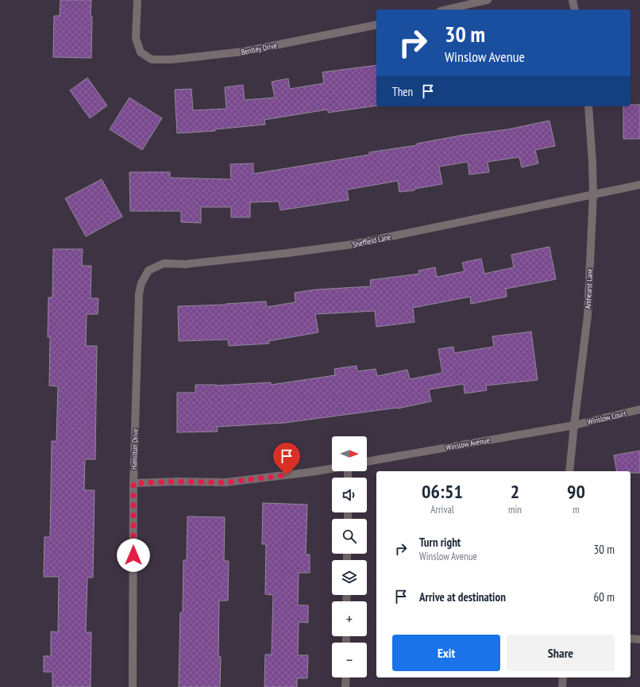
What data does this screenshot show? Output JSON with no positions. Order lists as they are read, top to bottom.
{
  "streets": {
    "street": [
      "Bentley Drive",
      "Sheffield Lane",
      "Amhearst Lane",
      "Winslow Court",
      "Winslow Avenue",
      "Hamilton Drive"
    ]
  },
  "crossings": [
    ["Sheffield Lane", "Amhearst Lane"],
    ["Sheffield Lane", "Hamilton Drive"],
    ["Amhearst Lane", "Winslow Court"],
    ["Amhearst Lane", "Winslow Avenue"],
    ["Winslow Court", "Winslow Avenue"]
  ],
  "north": "right",
  "page": {
    "turn": ["30 m", "Winslow Avenue"],
    "then": "Then",
    "map_buttons": ["+", "−"],
    "eta": [
      "06:51",
      "Arrival",
      "2",
      "min",
      "90",
      "m"
    ],
    "list": [
      {
        "name": "Turn right",
        "note": "Winslow Avenue",
        "value": "30 m"
      },
      {
        "name": "Arrive at destination",
        "value": "60 m"
      }
    ],
    "buttons": ["Exit", "Share"]
  }
}
